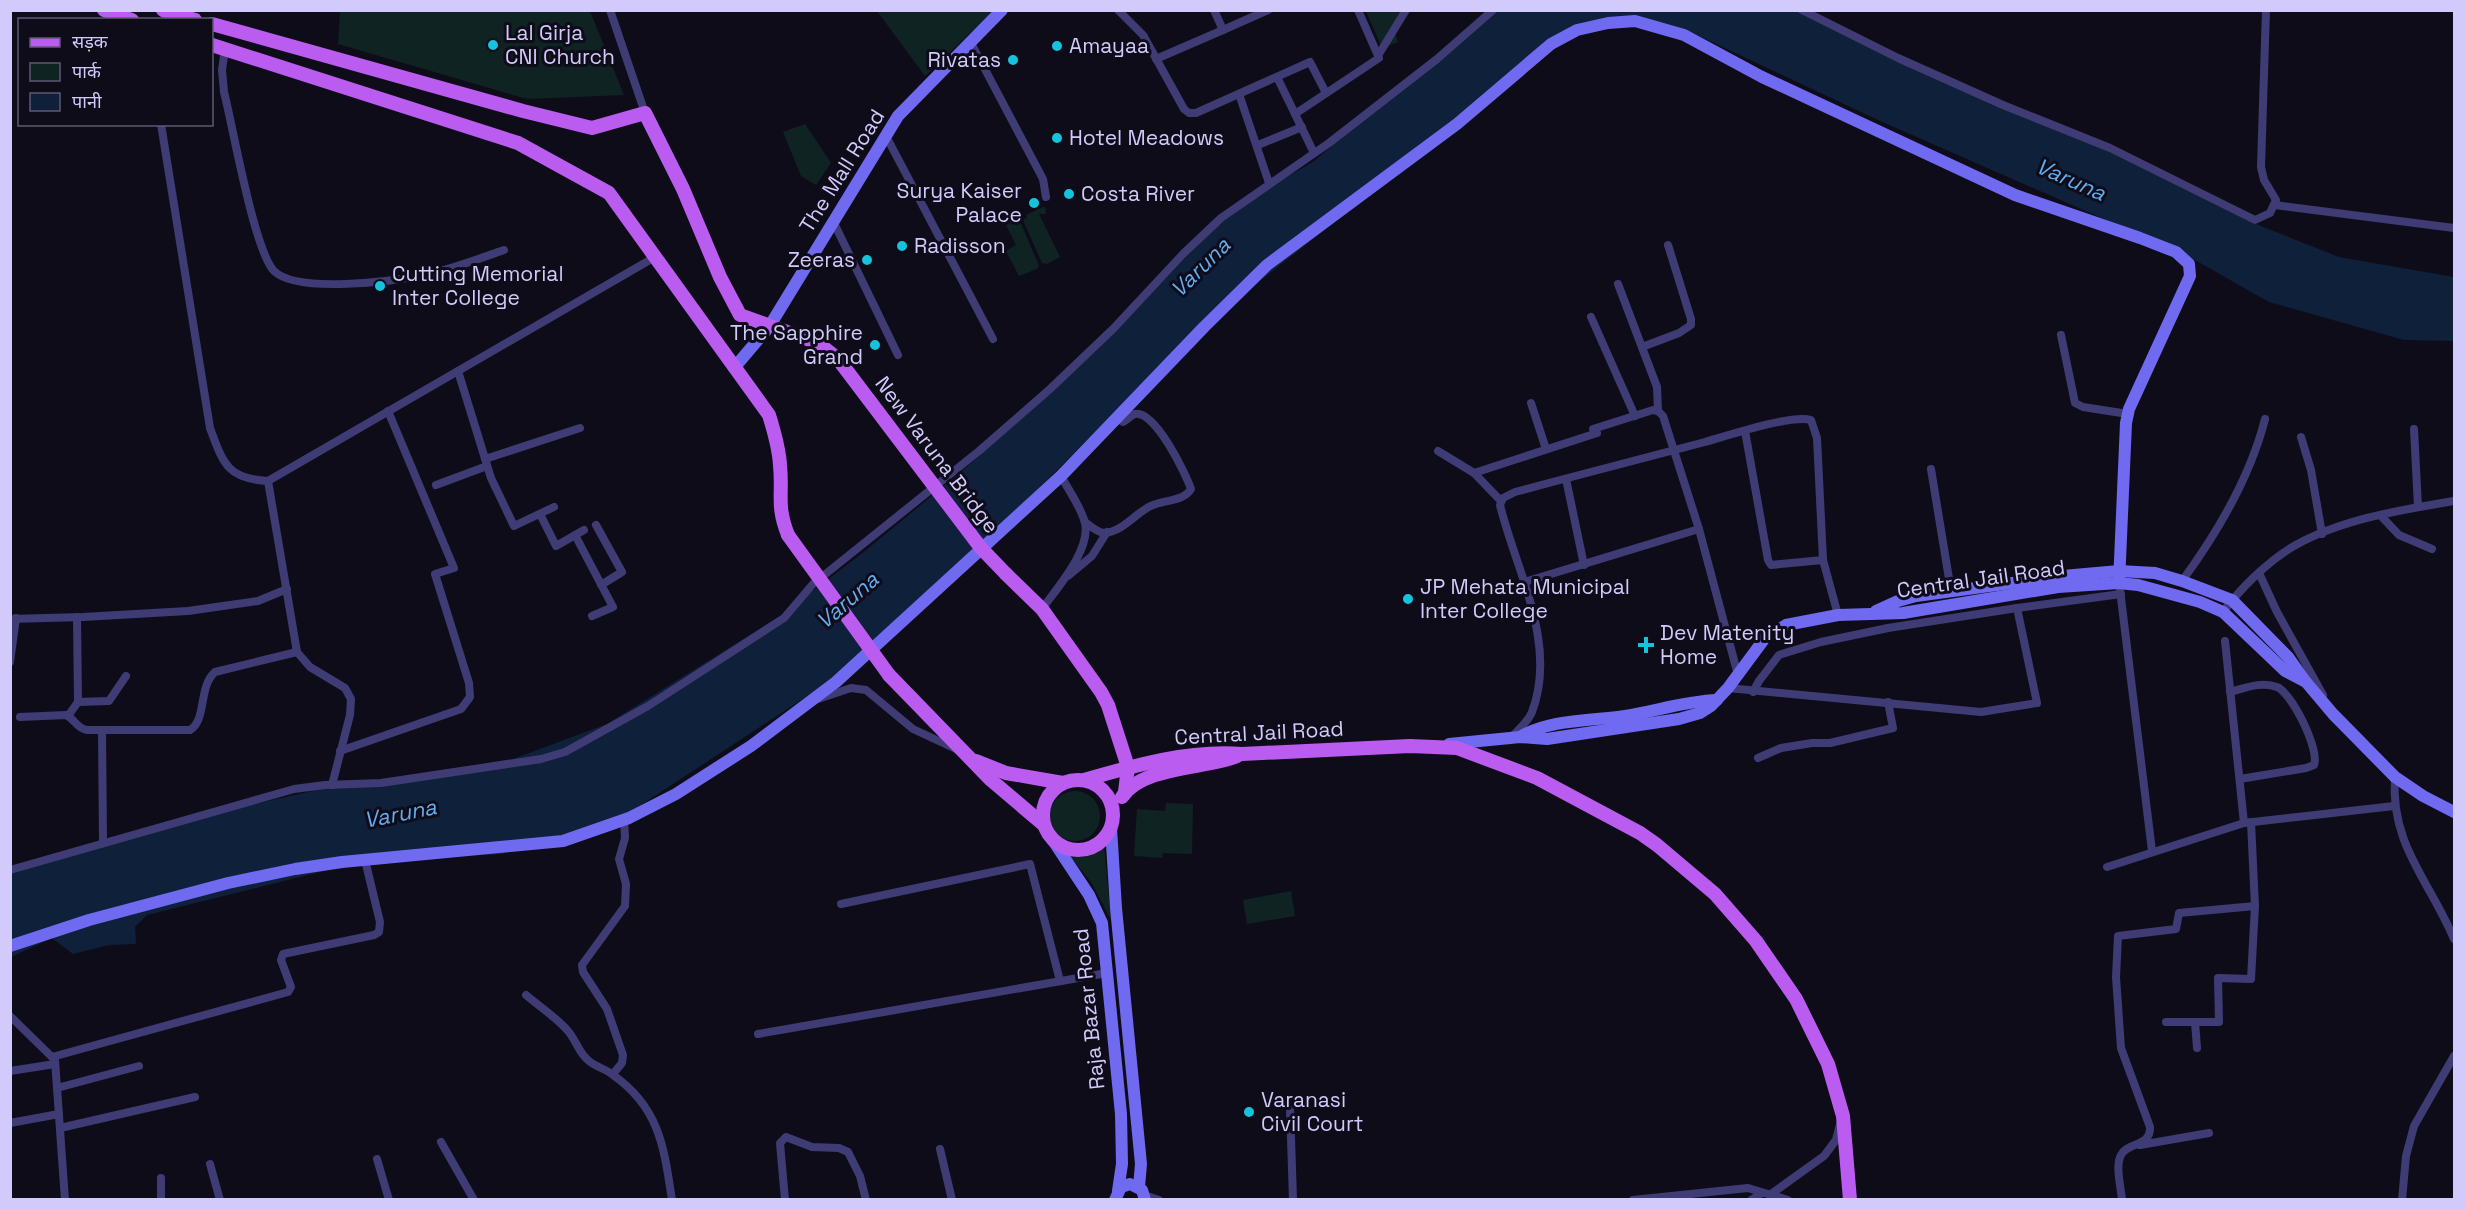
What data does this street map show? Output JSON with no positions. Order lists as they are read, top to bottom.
{
  "streets": {
    "main road": ["New Varuna Bridge", "Central Jail Road"],
    "street": ["The Mall Road", "Raja Bazar Road"]
  },
  "crossings": [
    ["The Mall Road", "New Varuna Bridge"],
    ["New Varuna Bridge", "Central Jail Road"],
    ["Central Jail Road", "Raja Bazar Road"]
  ],
  "water": ["Varuna"],
  "places": {
    "other": [
      "Lal Girja CNI Church",
      "Amayaa",
      "Rivatas",
      "Hotel Meadows",
      "Costa River",
      "Surya Kaiser Palace",
      "Radisson",
      "Zeeras",
      "Cutting Memorial Inter College",
      "The Sapphire Grand",
      "JP Mehata Municipal Inter College",
      "Varanasi Civil Court"
    ],
    "health": ["Dev Matenity Home"]
  },
  "legend": ["सड़क", "पार्क", "पानी"]
}
